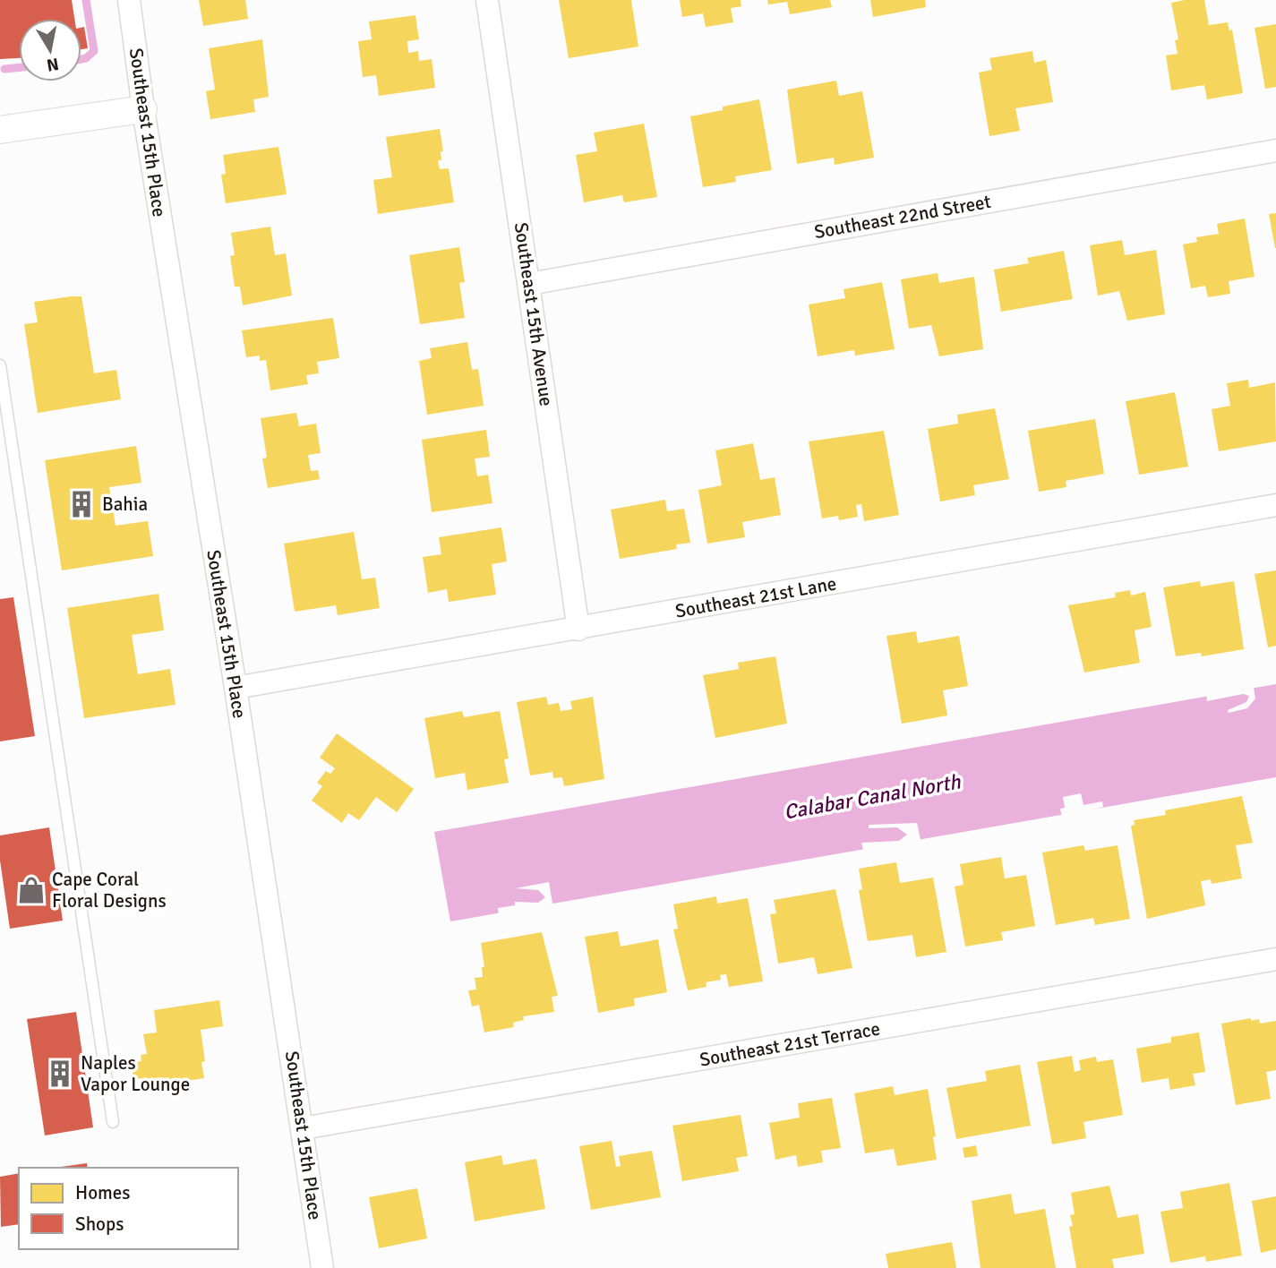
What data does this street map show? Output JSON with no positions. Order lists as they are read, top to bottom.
{
  "streets": {
    "street": [
      "Southeast 15th Place",
      "Southeast 22nd Street",
      "Southeast 15th Avenue",
      "Southeast 21st Lane",
      "Southeast 21st Terrace"
    ]
  },
  "crossings": [
    ["Southeast 15th Place", "Southeast 21st Lane"],
    ["Southeast 15th Place", "Southeast 21st Terrace"],
    ["Southeast 22nd Street", "Southeast 15th Avenue"],
    ["Southeast 15th Avenue", "Southeast 21st Lane"]
  ],
  "water": ["Calabar Canal North"],
  "places": {
    "building": ["Bahia", "Naples Vapor Lounge"],
    "shop": ["Cape Coral Floral Designs"]
  },
  "legend": ["Homes", "Shops"],
  "north": "bottom"
}
